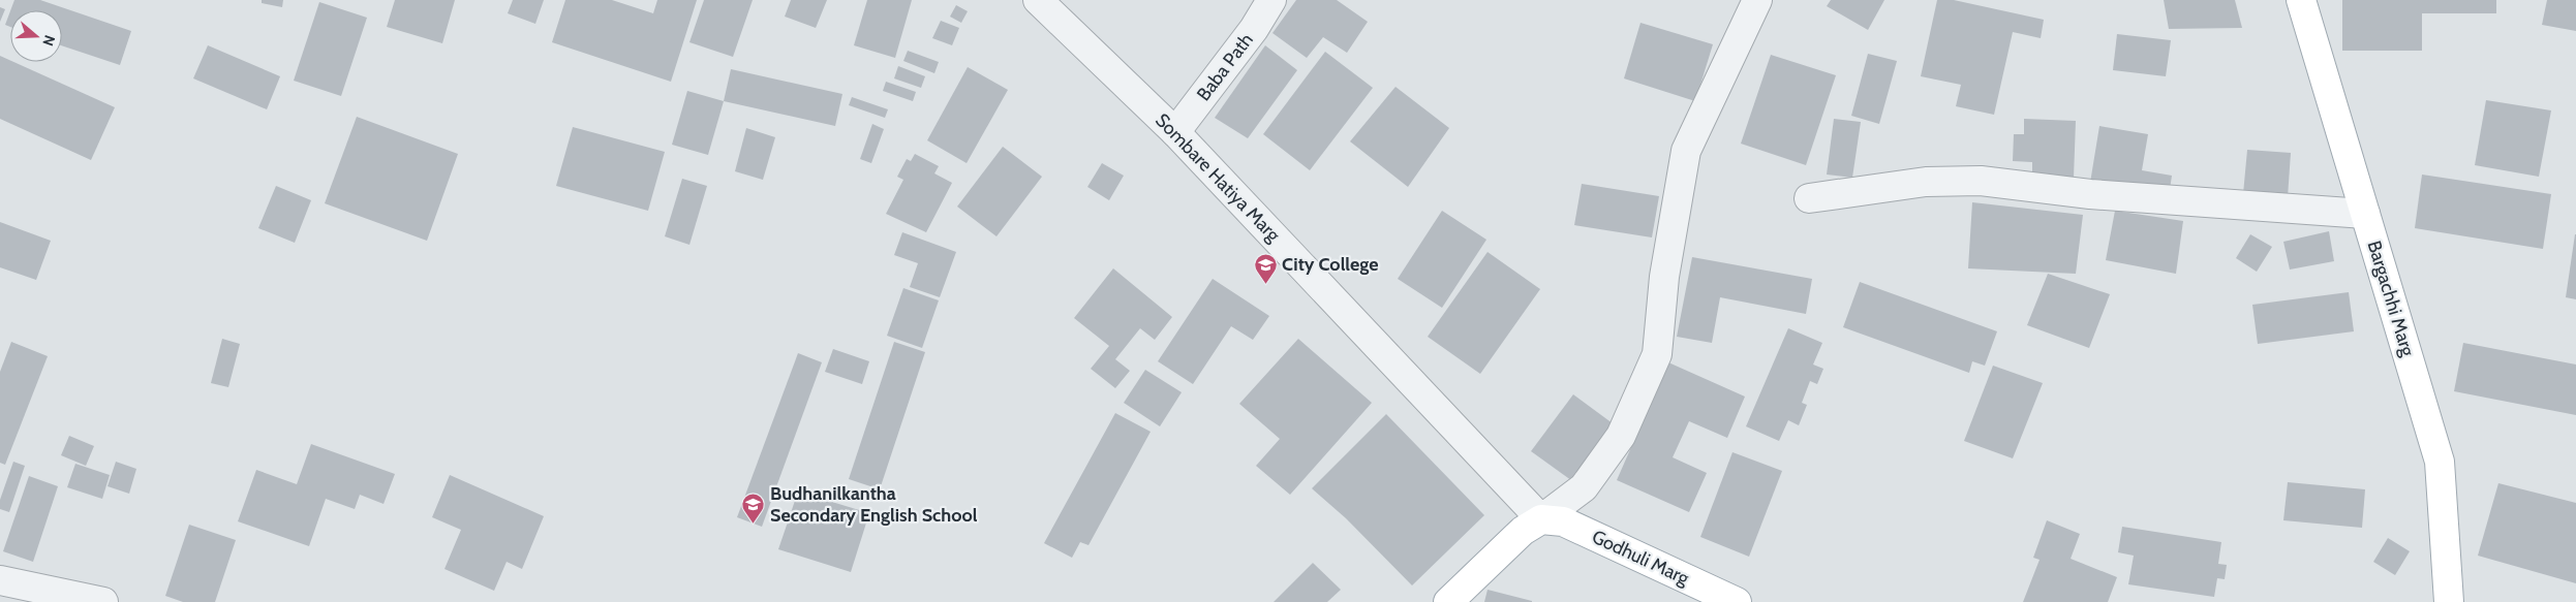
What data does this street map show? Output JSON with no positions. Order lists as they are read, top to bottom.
{
  "streets": {
    "main road": ["Bargachhi Marg", "Godhuli Marg"],
    "street": ["Baba Path", "Sombare Hatiya Marg"]
  },
  "crossings": [
    ["Baba Path", "Sombare Hatiya Marg"],
    ["Sombare Hatiya Marg", "Godhuli Marg"]
  ],
  "places": {
    "school or university": ["City College", "Budhanilkantha Secondary English School"]
  },
  "north": "right"
}
